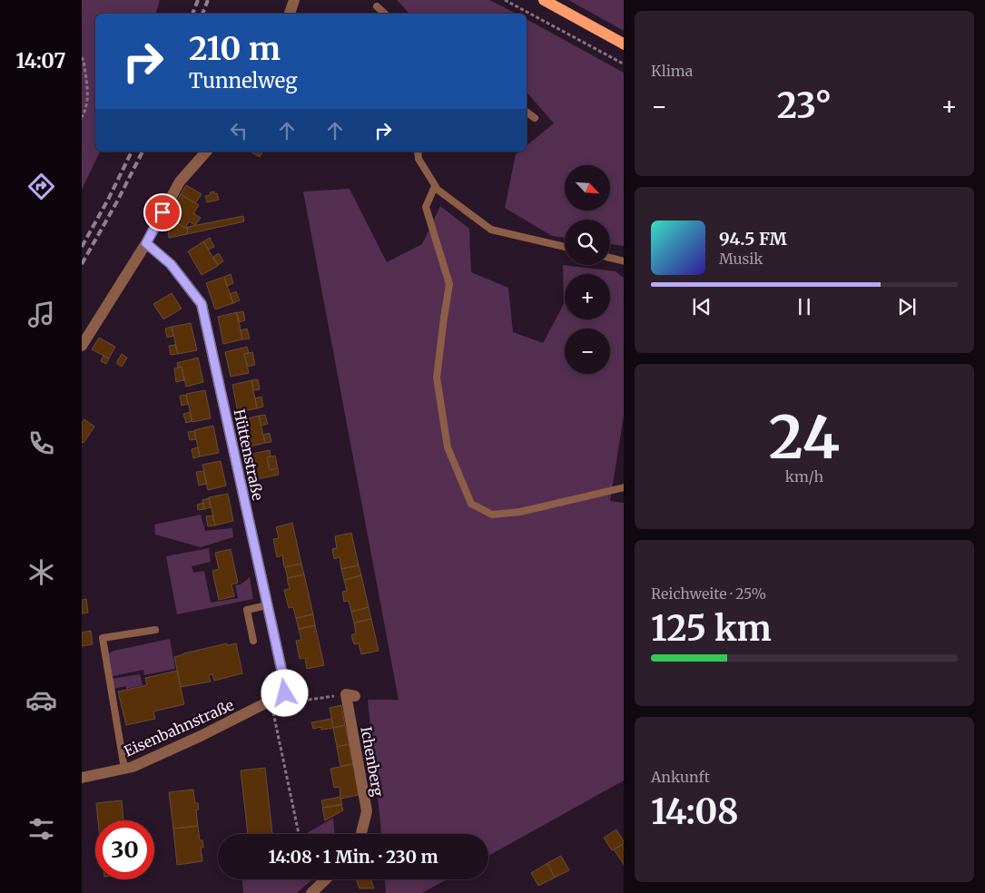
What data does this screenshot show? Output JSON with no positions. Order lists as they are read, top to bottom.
{
  "streets": {
    "street": ["Hüttenstraße", "Eisenbahnstraße", "Ichenberg"]
  },
  "crossings": [
    ["Hüttenstraße", "Eisenbahnstraße"]
  ],
  "north": "bottom right",
  "page": {
    "tabs": "14:07",
    "tile": [
      "Klima",
      ["24", "km/h"],
      ["Reichweite · 25%", "125 km"],
      ["Ankunft", "14:08"]
    ],
    "turn": ["210 m", "Tunnelweg"],
    "heat": ["−", "23°", "+"],
    "map_buttons": ["+", "−"],
    "song": ["94.5 FM", "Musik"],
    "limit": "30",
    "trip": "14:08 · 1 Min. · 230 m"
  }
}
